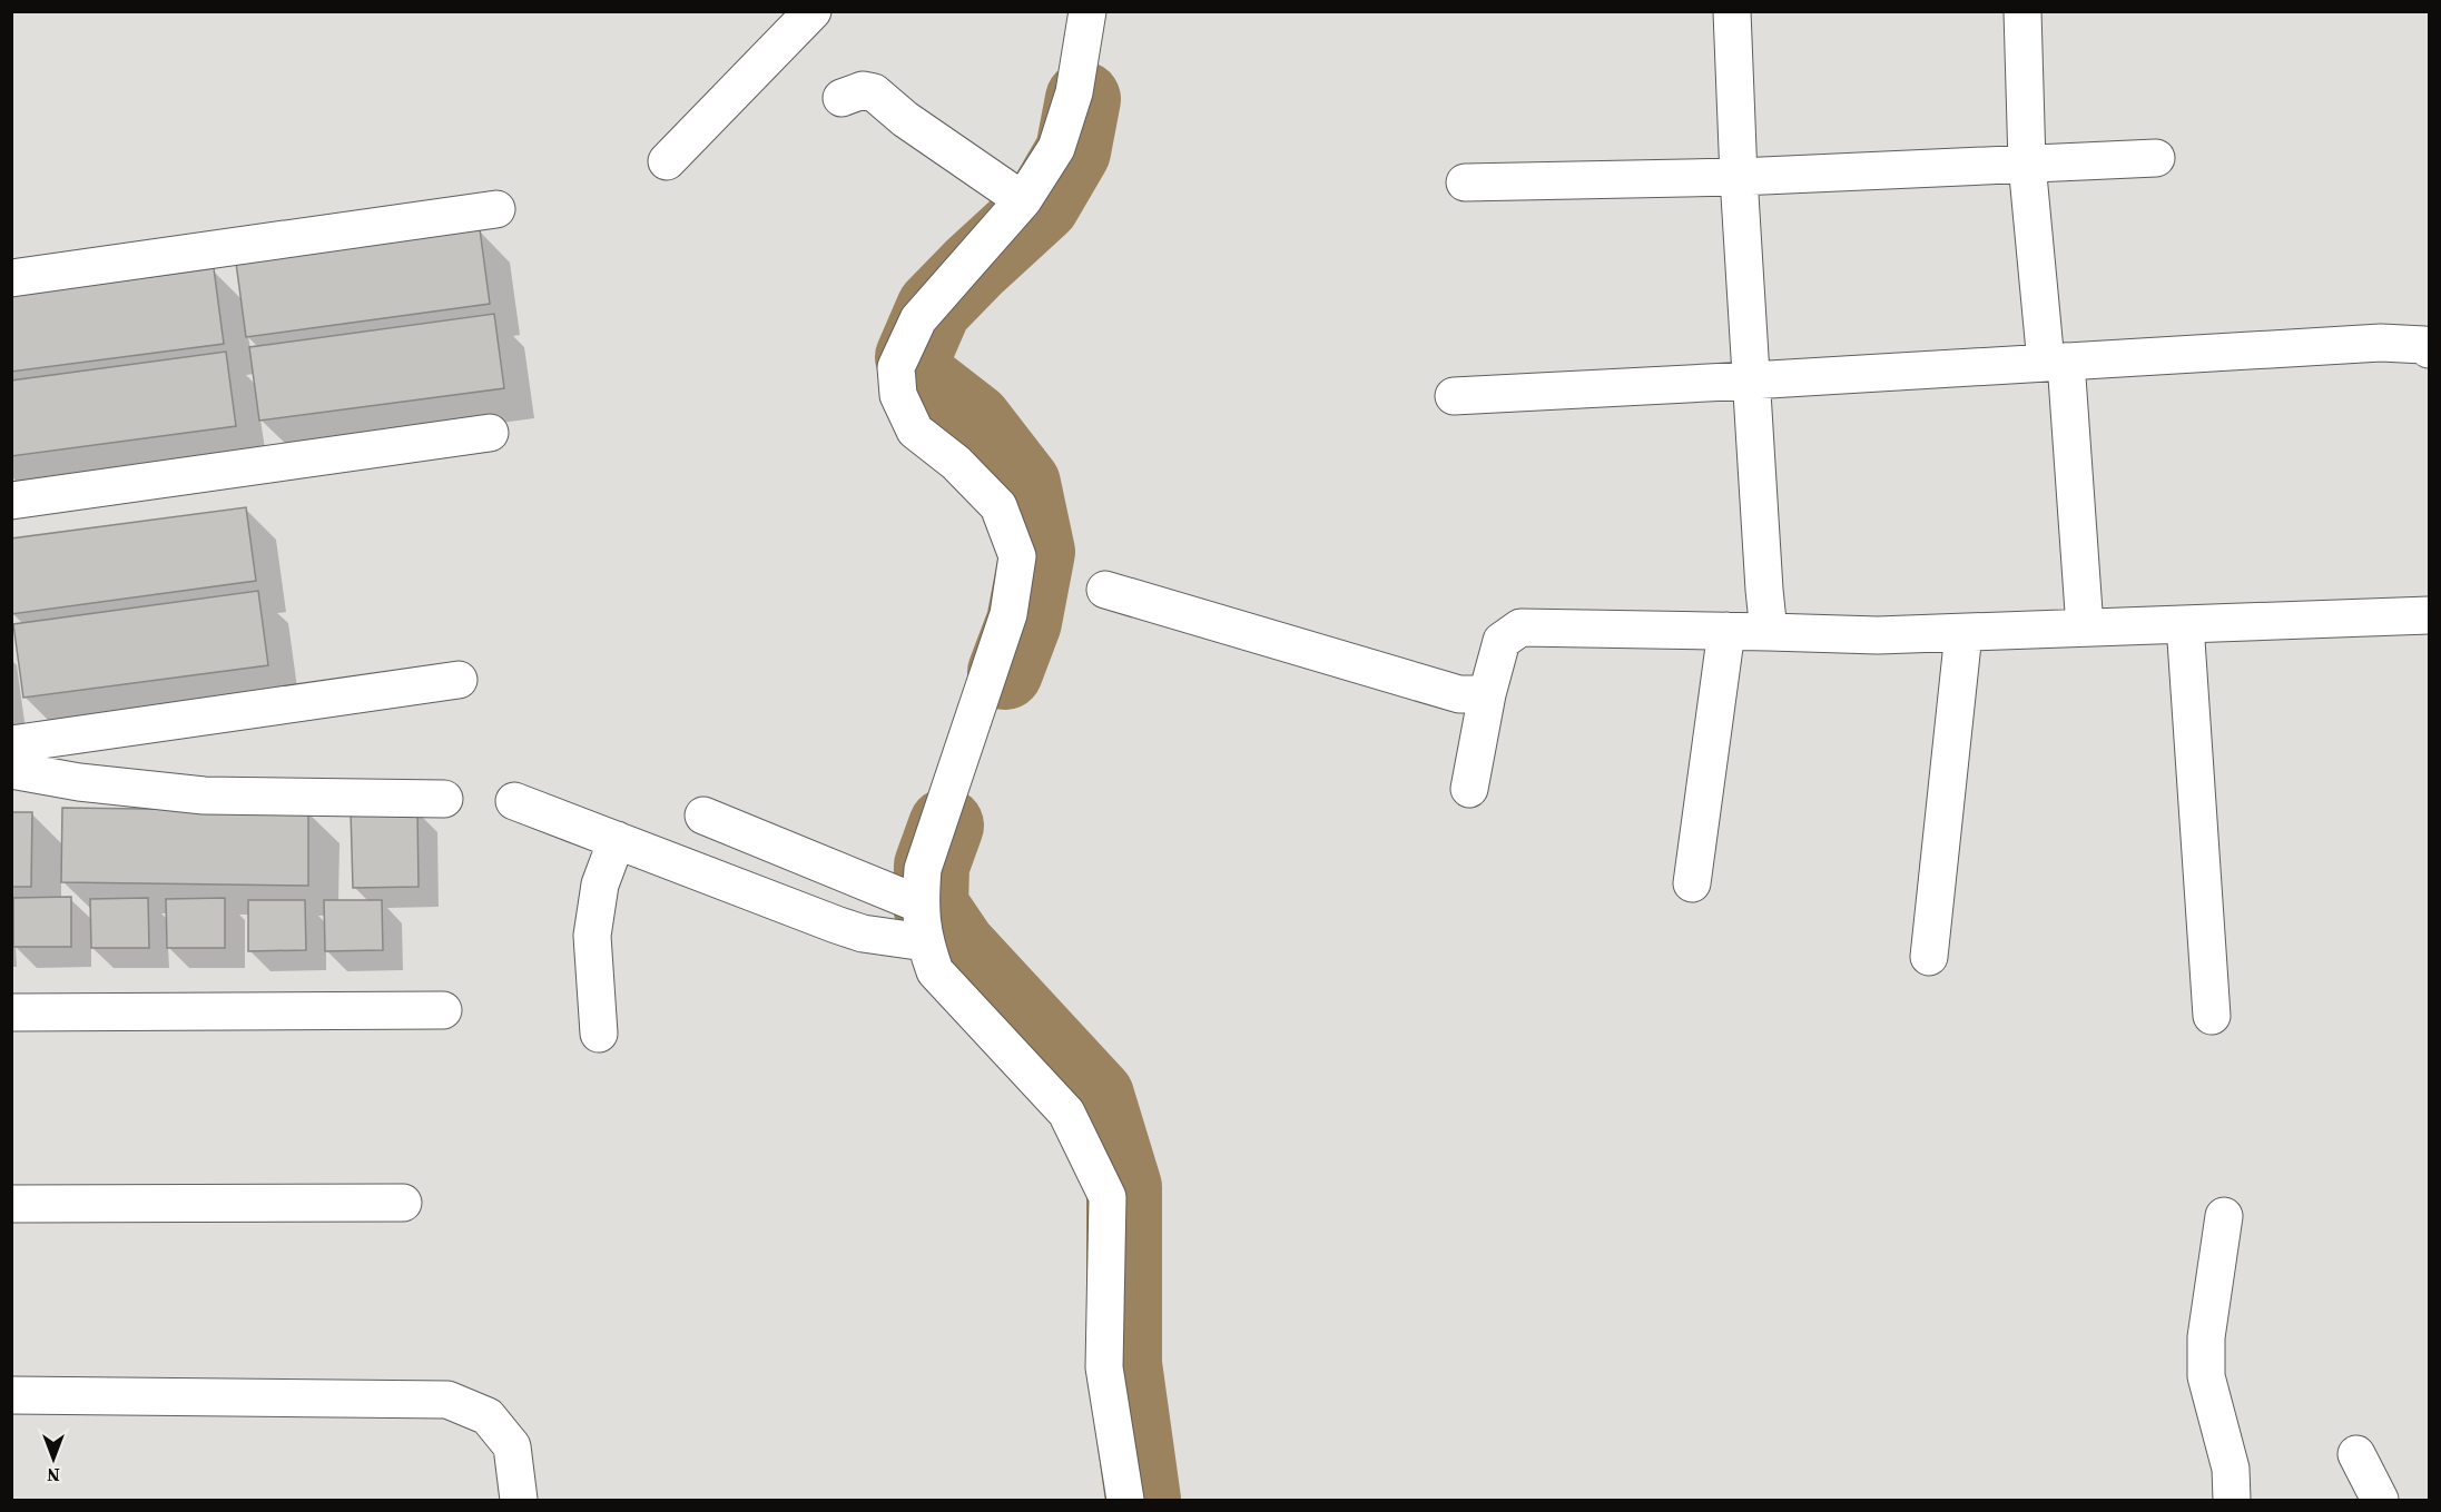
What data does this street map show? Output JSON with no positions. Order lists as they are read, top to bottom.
{
  "north": "bottom"
}
